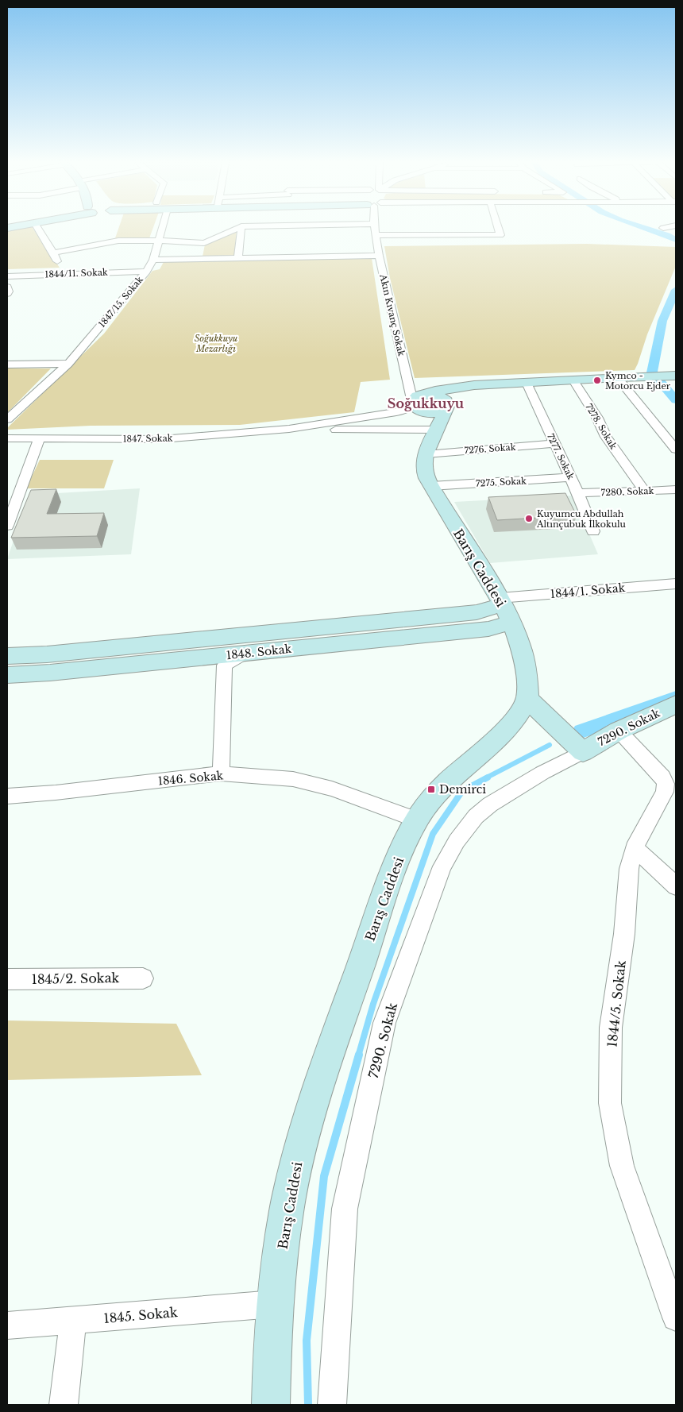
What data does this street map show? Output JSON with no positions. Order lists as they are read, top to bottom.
{
  "streets": {
    "main road": ["Barış Caddesi", "1848. Sokak", "7290. Sokak"],
    "street": [
      "1844/11. Sokak",
      "1847/15. Sokak",
      "Akın Kıvanç Sokak",
      "7278. Sokak",
      "1847. Sokak",
      "7276. Sokak",
      "7277. Sokak",
      "7275. Sokak",
      "7280. Sokak",
      "1844/1. Sokak",
      "1846. Sokak",
      "1845/2. Sokak",
      "1844/5. Sokak",
      "1845. Sokak"
    ]
  },
  "crossings": [
    ["1844/11. Sokak", "1847/15. Sokak"],
    ["Akın Kıvanç Sokak", "1847. Sokak"],
    ["7278. Sokak", "7280. Sokak"],
    ["7276. Sokak", "7277. Sokak"],
    ["7276. Sokak", "Barış Caddesi"],
    ["7277. Sokak", "7275. Sokak"],
    ["7277. Sokak", "7280. Sokak"],
    ["7275. Sokak", "Barış Caddesi"],
    ["Barış Caddesi", "1844/1. Sokak"],
    ["Barış Caddesi", "1848. Sokak"],
    ["Barış Caddesi", "1846. Sokak"],
    ["Barış Caddesi", "1845. Sokak"],
    ["1844/1. Sokak", "1848. Sokak"],
    ["7290. Sokak", "1844/5. Sokak"]
  ],
  "districts": ["Soğukkuyu"],
  "parks": ["Soğukkuyu Mezarlığı"],
  "places": {
    "other": ["Kymco - Motorcu Ejder", "Kuyumcu Abdullah Altınçubuk İlkokulu"],
    "transit": ["Demirci"]
  }
}
